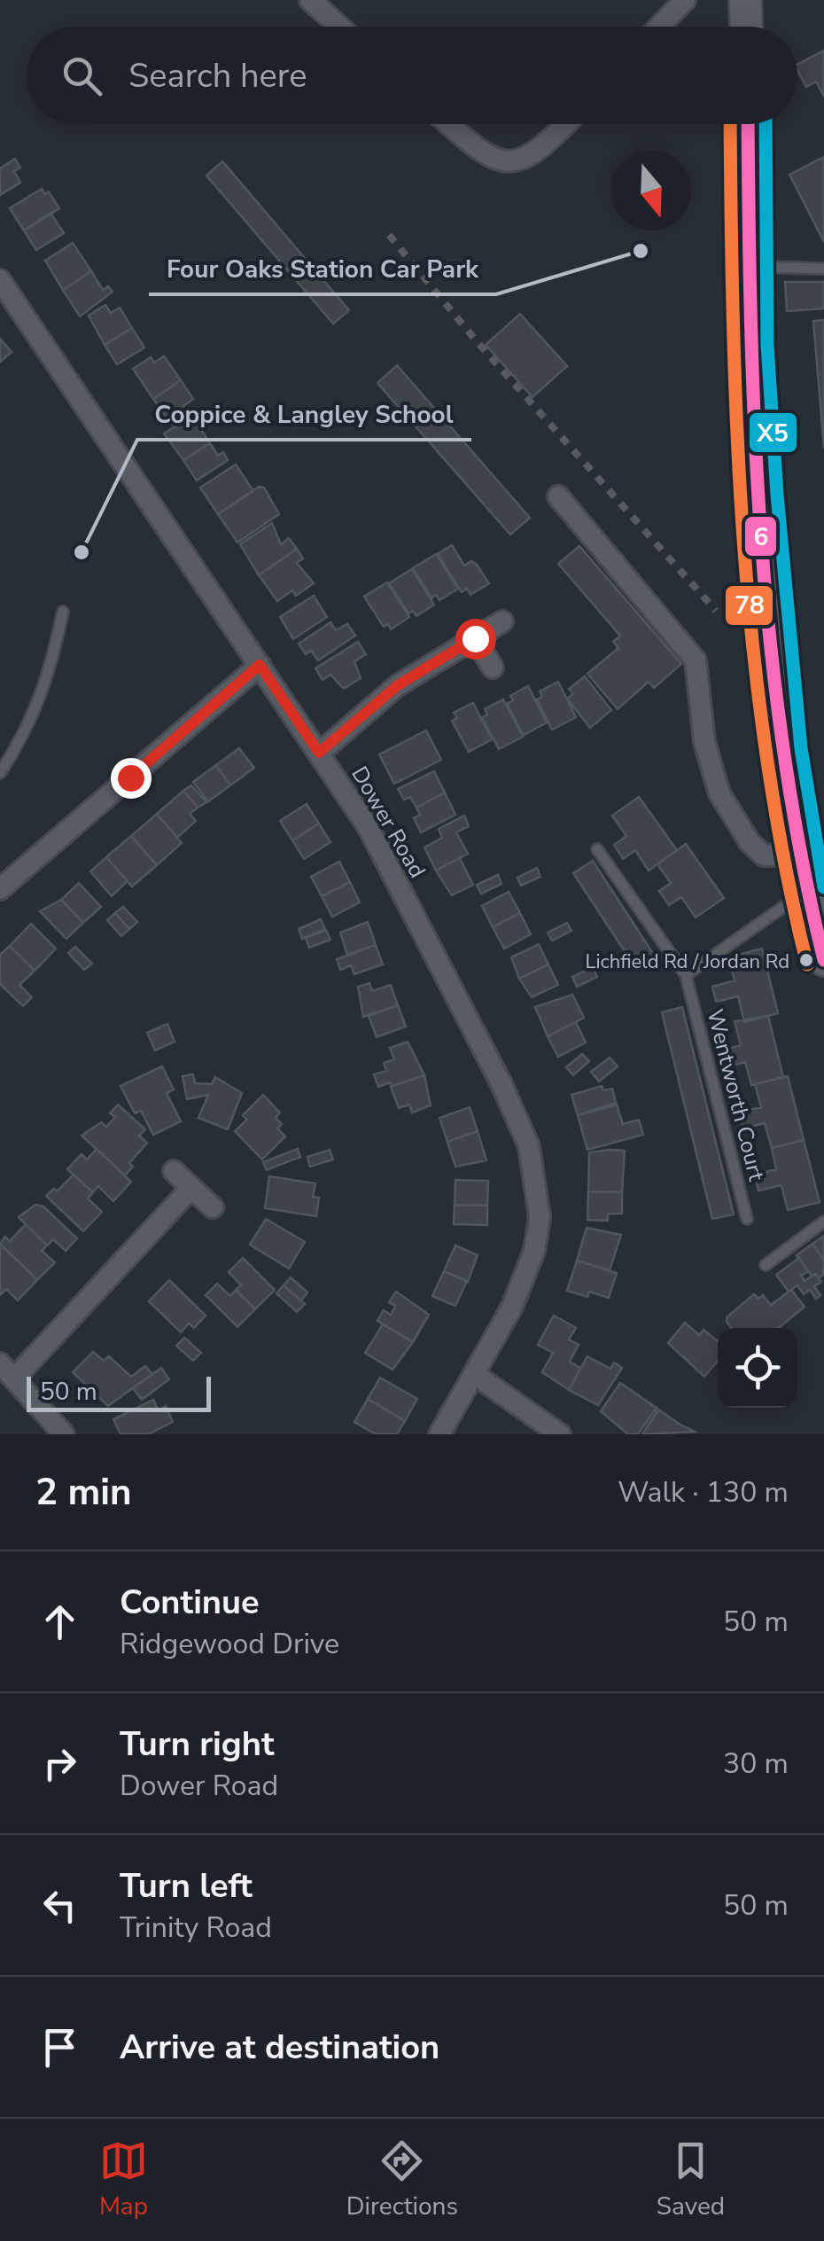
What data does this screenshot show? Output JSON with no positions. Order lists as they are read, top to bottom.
{
  "streets": {
    "street": ["Dower Road"],
    "lane": ["Wentworth Court"]
  },
  "places": ["Four Oaks Station Car Park", "Coppice & Langley School", "Lichfield Rd / Jordan Rd"],
  "lines": ["transit line 6", "transit line 78", "transit line X5"],
  "scale_bar": "50 m",
  "north": "bottom",
  "page": {
    "search": "Search here",
    "scale": "50 m",
    "heading": ["2 min", "Walk · 130 m"],
    "list": [
      ["Continue", "Ridgewood Drive", "50 m"],
      ["Turn right", "Dower Road", "30 m"],
      ["Turn left", "Trinity Road", "50 m"],
      "Arrive at destination"
    ],
    "nav": ["Map", "Directions", "Saved"]
  }
}
